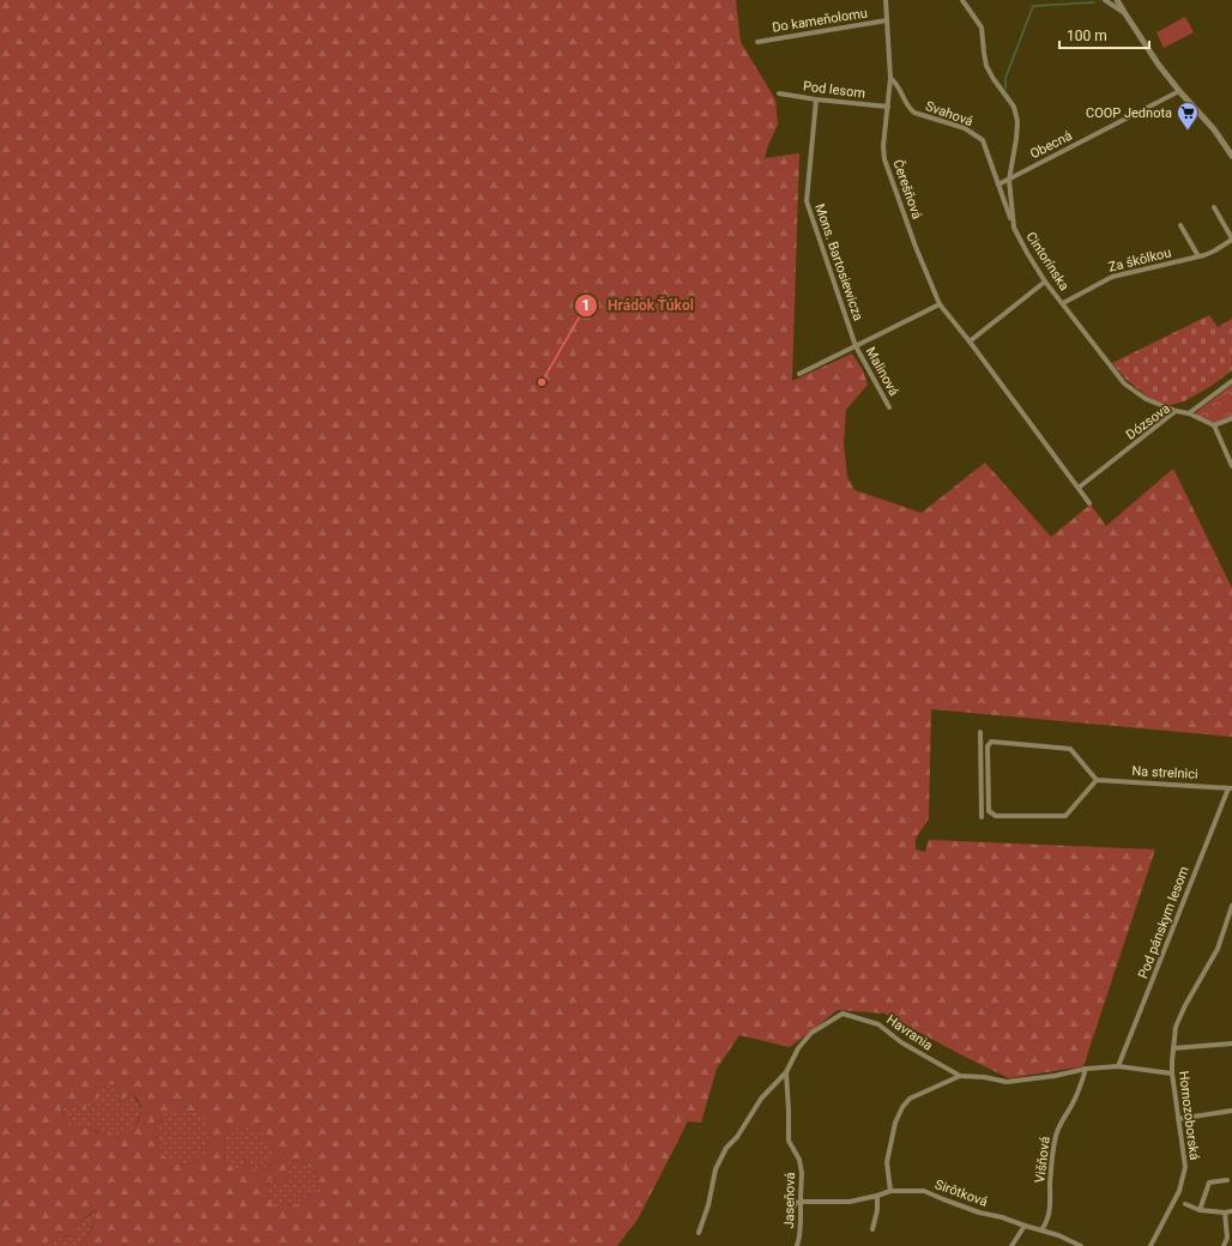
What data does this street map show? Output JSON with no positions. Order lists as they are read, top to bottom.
{
  "streets": {
    "street": [
      "Do kameňolomu",
      "Pod lesom",
      "Svahová",
      "Obecná",
      "Čerešňová",
      "Za škôlkou",
      "Cintorínska",
      "Mons. Bartosiewicza",
      "Malinová",
      "Dózsova",
      "Na strelnici",
      "Pod pánskym lesom",
      "Havrania",
      "Hornozoborská",
      "Višňová",
      "Sirôtková",
      "Jaseňová"
    ]
  },
  "crossings": [
    ["Do kameňolomu", "Čerešňová"],
    ["Pod lesom", "Čerešňová"],
    ["Pod lesom", "Mons. Bartosiewicza"],
    ["Svahová", "Obecná"],
    ["Svahová", "Čerešňová"],
    ["Svahová", "Cintorínska"],
    ["Obecná", "Cintorínska"],
    ["Čerešňová", "Dózsova"],
    ["Za škôlkou", "Cintorínska"],
    ["Cintorínska", "Dózsova"],
    ["Mons. Bartosiewicza", "Malinová"],
    ["Na strelnici", "Pod pánskym lesom"],
    ["Pod pánskym lesom", "Havrania"],
    ["Havrania", "Hornozoborská"],
    ["Havrania", "Višňová"],
    ["Havrania", "Jaseňová"],
    ["Višňová", "Sirôtková"],
    ["Sirôtková", "Jaseňová"]
  ],
  "places": {
    "supermarket": ["COOP Jednota"],
    "other": ["Hrádok Ťúkol"]
  },
  "scale_bar": "100 m"
}
